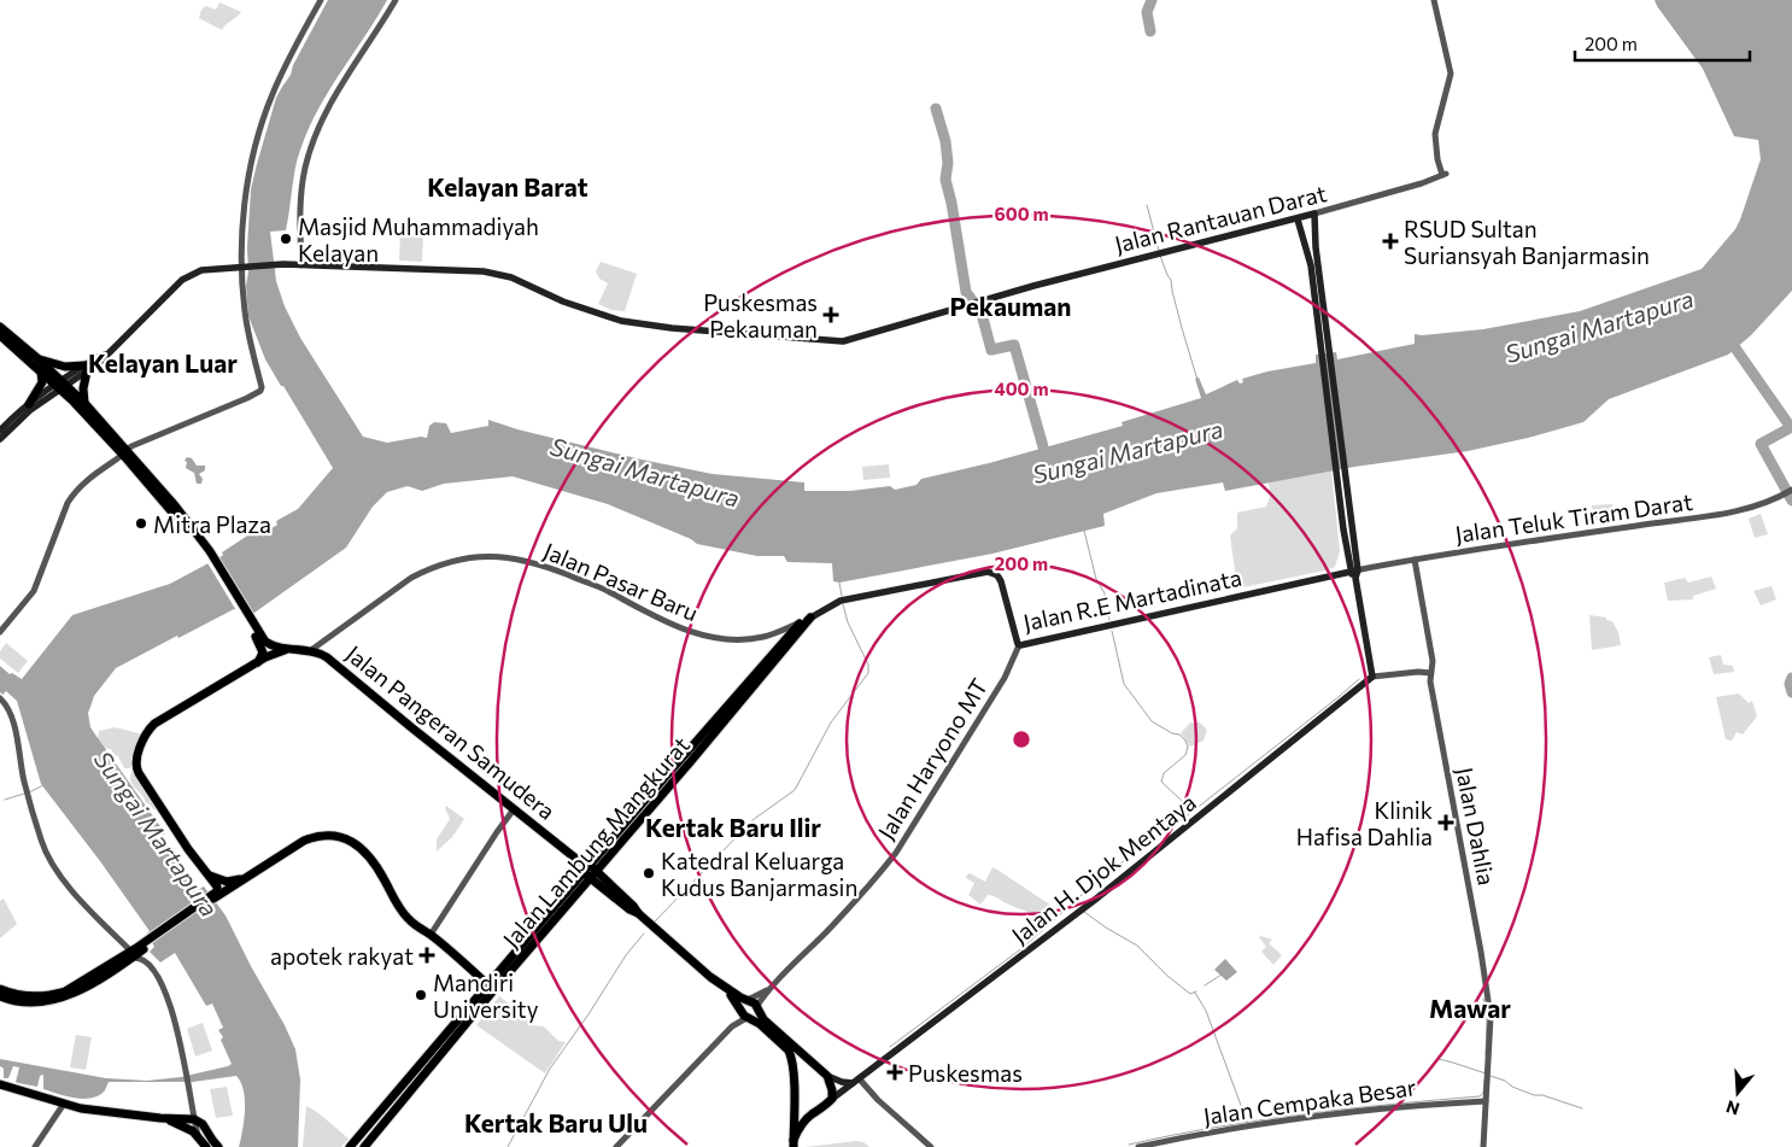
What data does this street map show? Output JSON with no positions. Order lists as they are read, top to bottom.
{
  "streets": {
    "main road": [
      "Jalan Rantauan Darat",
      "Jalan R.E Martadinata",
      "Jalan Pangeran Samudera",
      "Jalan Lambung Mangkurat",
      "Jalan H. Djok Mentaya"
    ],
    "street": [
      "Jalan Teluk Tiram Darat",
      "Jalan Pasar Baru",
      "Jalan Haryono MT",
      "Jalan Dahlia",
      "Jalan Cempaka Besar"
    ]
  },
  "crossings": [
    ["Jalan Teluk Tiram Darat", "Jalan R.E Martadinata"],
    ["Jalan Teluk Tiram Darat", "Jalan Dahlia"],
    ["Jalan Pasar Baru", "Jalan R.E Martadinata"],
    ["Jalan Pasar Baru", "Jalan Pangeran Samudera"],
    ["Jalan R.E Martadinata", "Jalan Haryono MT"],
    ["Jalan R.E Martadinata", "Jalan Lambung Mangkurat"],
    ["Jalan Pangeran Samudera", "Jalan Haryono MT"],
    ["Jalan Pangeran Samudera", "Jalan Lambung Mangkurat"],
    ["Jalan Pangeran Samudera", "Jalan H. Djok Mentaya"],
    ["Jalan Dahlia", "Jalan Cempaka Besar"]
  ],
  "districts": [
    "Kelayan Barat",
    "Pekauman",
    "Kelayan Luar",
    "Kertak Baru Ilir",
    "Mawar",
    "Kertak Baru Ulu"
  ],
  "water": ["Sungai Martapura"],
  "places": {
    "other": [
      "Masjid Muhammadiyah Kelayan",
      "Mitra Plaza",
      "Katedral Keluarga Kudus Banjarmasin",
      "Mandiri University"
    ],
    "health": [
      "RSUD Sultan Suriansyah Banjarmasin",
      "Puskesmas Pekauman",
      "Klinik Hafisa Dahlia",
      "apotek rakyat",
      "Puskesmas"
    ]
  },
  "scale_bar": "200 m",
  "north": "bottom",
  "rings": ["600 m", "400 m", "200 m"]
}
